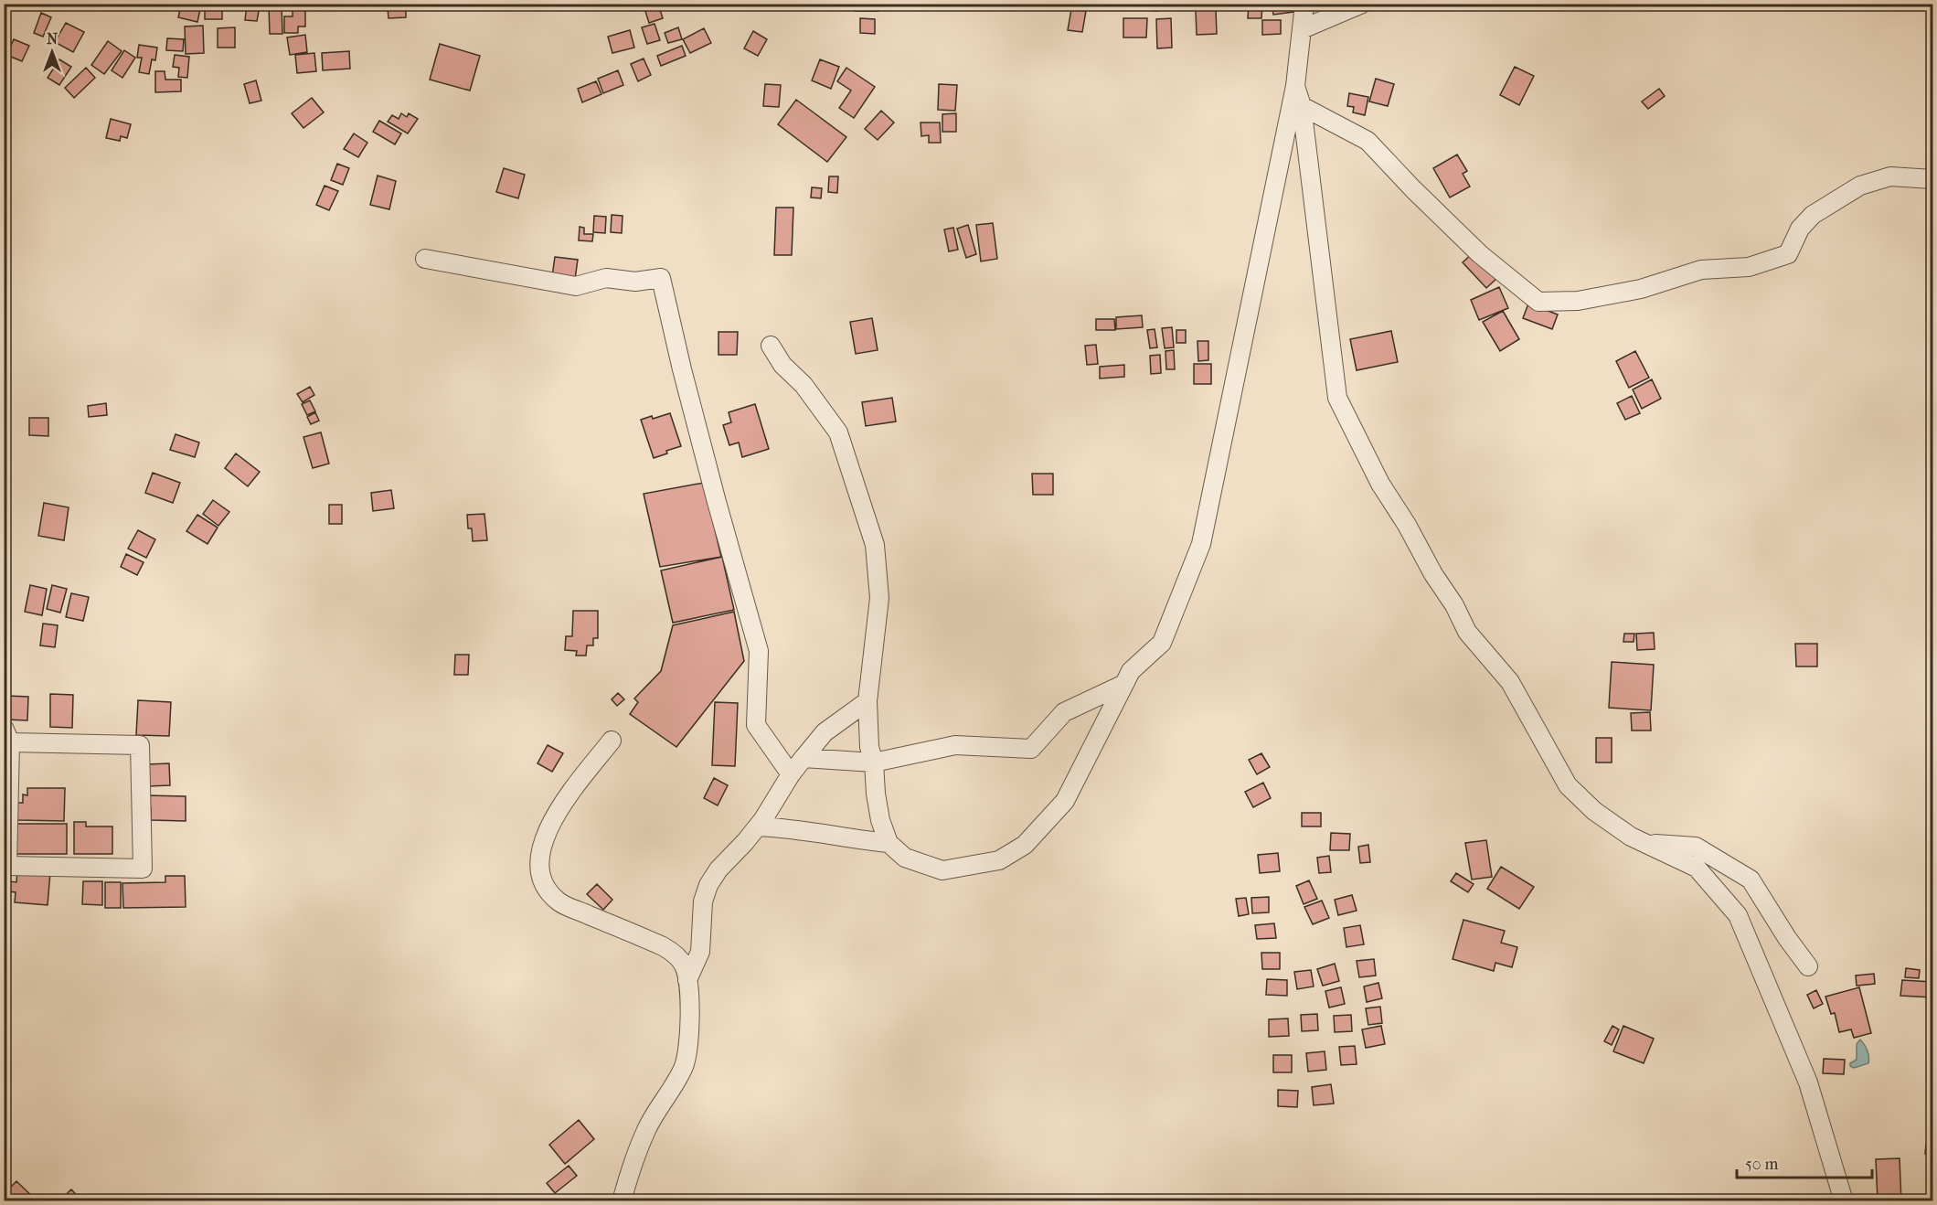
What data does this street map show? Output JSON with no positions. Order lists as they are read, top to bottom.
{
  "scale_bar": "50 m",
  "north": "top"
}
